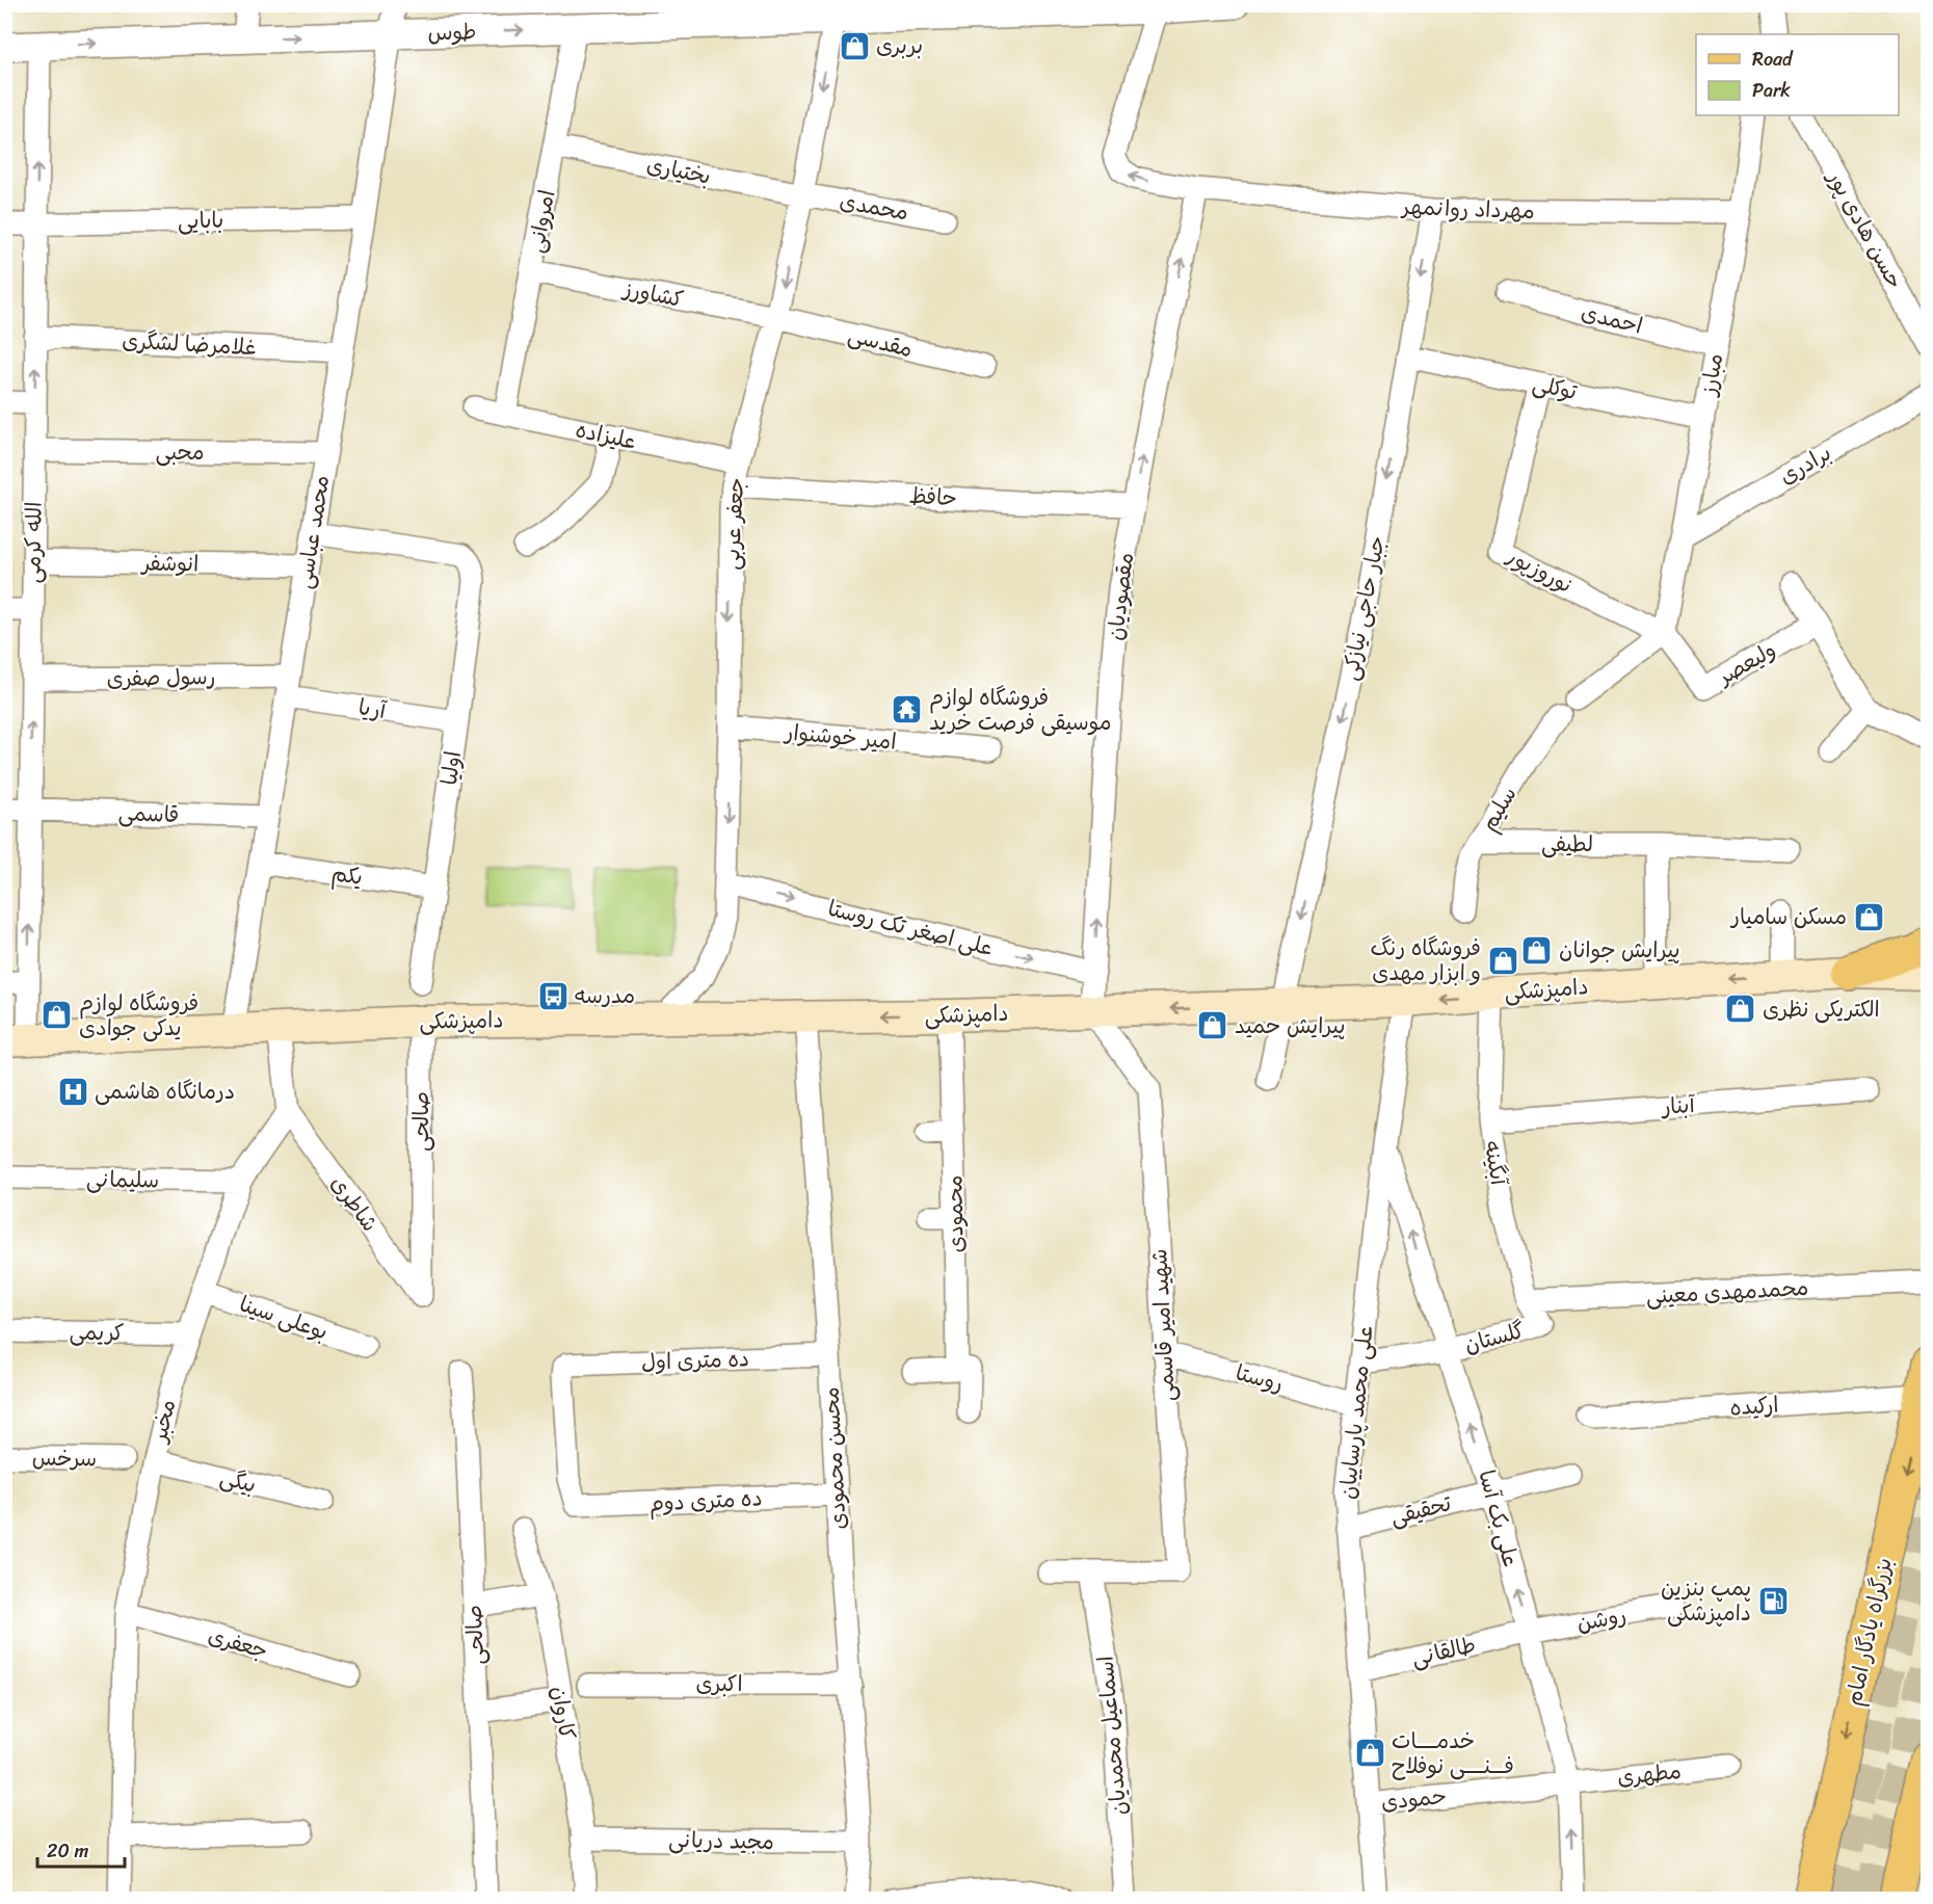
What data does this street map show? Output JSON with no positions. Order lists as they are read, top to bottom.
{
  "streets": {
    "main road": ["دامپزشکی", "بزرگراه یادگار امام"],
    "street": [
      "طوس",
      "بختیاری",
      "محمدی",
      "مهرداد روانمهر",
      "بابایی",
      "امروانی",
      "حسن هادی پور",
      "کشاورز",
      "احمدی",
      "مقدسی",
      "غلامرضا لشگری",
      "مبارز",
      "توکلی",
      "علیزاده",
      "محبی",
      "برادری",
      "حافظ",
      "جعفر عربی",
      "محمد عباسی",
      "الله کرمی",
      "انوشفر",
      "نوروزپور",
      "مقصودیان",
      "جبار حاجی نیازکی",
      "ولیعصر",
      "رسول صفری",
      "آریا",
      "امیر خوشنوار",
      "اولیا",
      "سلیم",
      "قاسمی",
      "لطیفی",
      "یکم",
      "علی اصغر تک روستا",
      "آبنار",
      "صالحی",
      "آبگینه",
      "سلیمانی",
      "شاطری",
      "محمودی",
      "محمدمهدی معینی",
      "بوعلی سینا",
      "شهید امیر قاسمی",
      "کریمی",
      "گلستان",
      "ده متری اول",
      "روستا",
      "ارکیده",
      "علی محمد پارساییان",
      "مخبر",
      "سرخس",
      "محسن محمودی",
      "بیگی",
      "ده متری دوم",
      "تحقیقی",
      "علی بک آسا",
      "روشن",
      "جعفری",
      "طالقانی",
      "اکبری",
      "کاروان",
      "اسماعیل محمدیان",
      "مطهری",
      "حمودی",
      "مجید دریانی"
    ]
  },
  "crossings": [
    ["طوس", "مهرداد روانمهر"],
    ["طوس", "امروانی"],
    ["طوس", "جعفر عربی"],
    ["طوس", "محمد عباسی"],
    ["طوس", "الله کرمی"],
    ["بختیاری", "محمدی"],
    ["بختیاری", "امروانی"],
    ["بختیاری", "جعفر عربی"],
    ["محمدی", "جعفر عربی"],
    ["مهرداد روانمهر", "مبارز"],
    ["مهرداد روانمهر", "مقصودیان"],
    ["مهرداد روانمهر", "جبار حاجی نیازکی"],
    ["بابایی", "محمد عباسی"],
    ["بابایی", "الله کرمی"],
    ["امروانی", "کشاورز"],
    ["امروانی", "علیزاده"],
    ["کشاورز", "مقدسی"],
    ["کشاورز", "جعفر عربی"],
    ["احمدی", "مبارز"],
    ["مقدسی", "جعفر عربی"],
    ["غلامرضا لشگری", "محمد عباسی"],
    ["غلامرضا لشگری", "الله کرمی"],
    ["مبارز", "توکلی"],
    ["مبارز", "برادری"],
    ["مبارز", "نوروزپور"],
    ["مبارز", "ولیعصر"],
    ["توکلی", "نوروزپور"],
    ["توکلی", "جبار حاجی نیازکی"],
    ["علیزاده", "جعفر عربی"],
    ["محبی", "محمد عباسی"],
    ["محبی", "الله کرمی"],
    ["حافظ", "جعفر عربی"],
    ["حافظ", "مقصودیان"],
    ["جعفر عربی", "امیر خوشنوار"],
    ["جعفر عربی", "علی اصغر تک روستا"],
    ["جعفر عربی", "دامپزشکی"],
    ["محمد عباسی", "انوشفر"],
    ["محمد عباسی", "رسول صفری"],
    ["محمد عباسی", "آریا"],
    ["محمد عباسی", "اولیا"],
    ["محمد عباسی", "قاسمی"],
    ["محمد عباسی", "یکم"],
    ["محمد عباسی", "دامپزشکی"],
    ["الله کرمی", "انوشفر"],
    ["الله کرمی", "رسول صفری"],
    ["الله کرمی", "قاسمی"],
    ["الله کرمی", "دامپزشکی"],
    ["نوروزپور", "ولیعصر"],
    ["مقصودیان", "علی اصغر تک روستا"],
    ["مقصودیان", "دامپزشکی"],
    ["مقصودیان", "شهید امیر قاسمی"],
    ["جبار حاجی نیازکی", "دامپزشکی"],
    ["رسول صفری", "آریا"],
    ["آریا", "اولیا"],
    ["اولیا", "یکم"],
    ["سلیم", "لطیفی"],
    ["دامپزشکی", "صالحی"],
    ["دامپزشکی", "آبگینه"],
    ["دامپزشکی", "محمودی"],
    ["دامپزشکی", "شهید امیر قاسمی"],
    ["دامپزشکی", "علی محمد پارساییان"],
    ["دامپزشکی", "محسن محمودی"],
    ["آبنار", "آبگینه"],
    ["صالحی", "شاطری"],
    ["آبگینه", "محمدمهدی معینی"],
    ["آبگینه", "گلستان"],
    ["سلیمانی", "مخبر"],
    ["شاطری", "مخبر"],
    ["بوعلی سینا", "مخبر"],
    ["شهید امیر قاسمی", "روستا"],
    ["شهید امیر قاسمی", "اسماعیل محمدیان"],
    ["کریمی", "مخبر"],
    ["گلستان", "علی محمد پارساییان"],
    ["گلستان", "علی بک آسا"],
    ["ده متری اول", "محسن محمودی"],
    ["ده متری اول", "ده متری دوم"],
    ["روستا", "علی محمد پارساییان"],
    ["ارکیده", "بزرگراه یادگار امام"],
    ["علی محمد پارساییان", "تحقیقی"],
    ["علی محمد پارساییان", "علی بک آسا"],
    ["علی محمد پارساییان", "طالقانی"],
    ["علی محمد پارساییان", "حمودی"],
    ["مخبر", "بیگی"],
    ["مخبر", "جعفری"],
    ["محسن محمودی", "ده متری دوم"],
    ["محسن محمودی", "اکبری"],
    ["محسن محمودی", "مجید دریانی"],
    ["تحقیقی", "علی بک آسا"],
    ["علی بک آسا", "روشن"],
    ["علی بک آسا", "طالقانی"],
    ["علی بک آسا", "مطهری"],
    ["علی بک آسا", "حمودی"],
    ["روشن", "طالقانی"],
    ["کاروان", "مجید دریانی"],
    ["مطهری", "حمودی"]
  ],
  "one_way": [
    "طوس",
    "جعفر عربی",
    "الله کرمی",
    "مقصودیان",
    "جبار حاجی نیازکی",
    "علی اصغر تک روستا",
    "علی بک آسا",
    "بزرگراه یادگار امام"
  ],
  "places": {
    "shop": [
      "بربری",
      "مسکن سامیار",
      "پیرایش جوانان",
      "فروشگاه رنگ و ابزار مهدی",
      "الکتریکی نظری",
      "فروشگاه لوازم یدکی جوادی",
      "پیرایش حمید",
      "خدمــــات فـــنــــی نوفلاح"
    ],
    "temple": ["فروشگاه لوازم موسیقی فرصت خرید"],
    "bus stop": ["مدرسه"],
    "hospital": ["درمانگاه هاشمی"],
    "fuel station": ["پمپ بنزین دامپزشکی"]
  },
  "legend": ["Road", "Park"],
  "scale_bar": "20 m"
}
